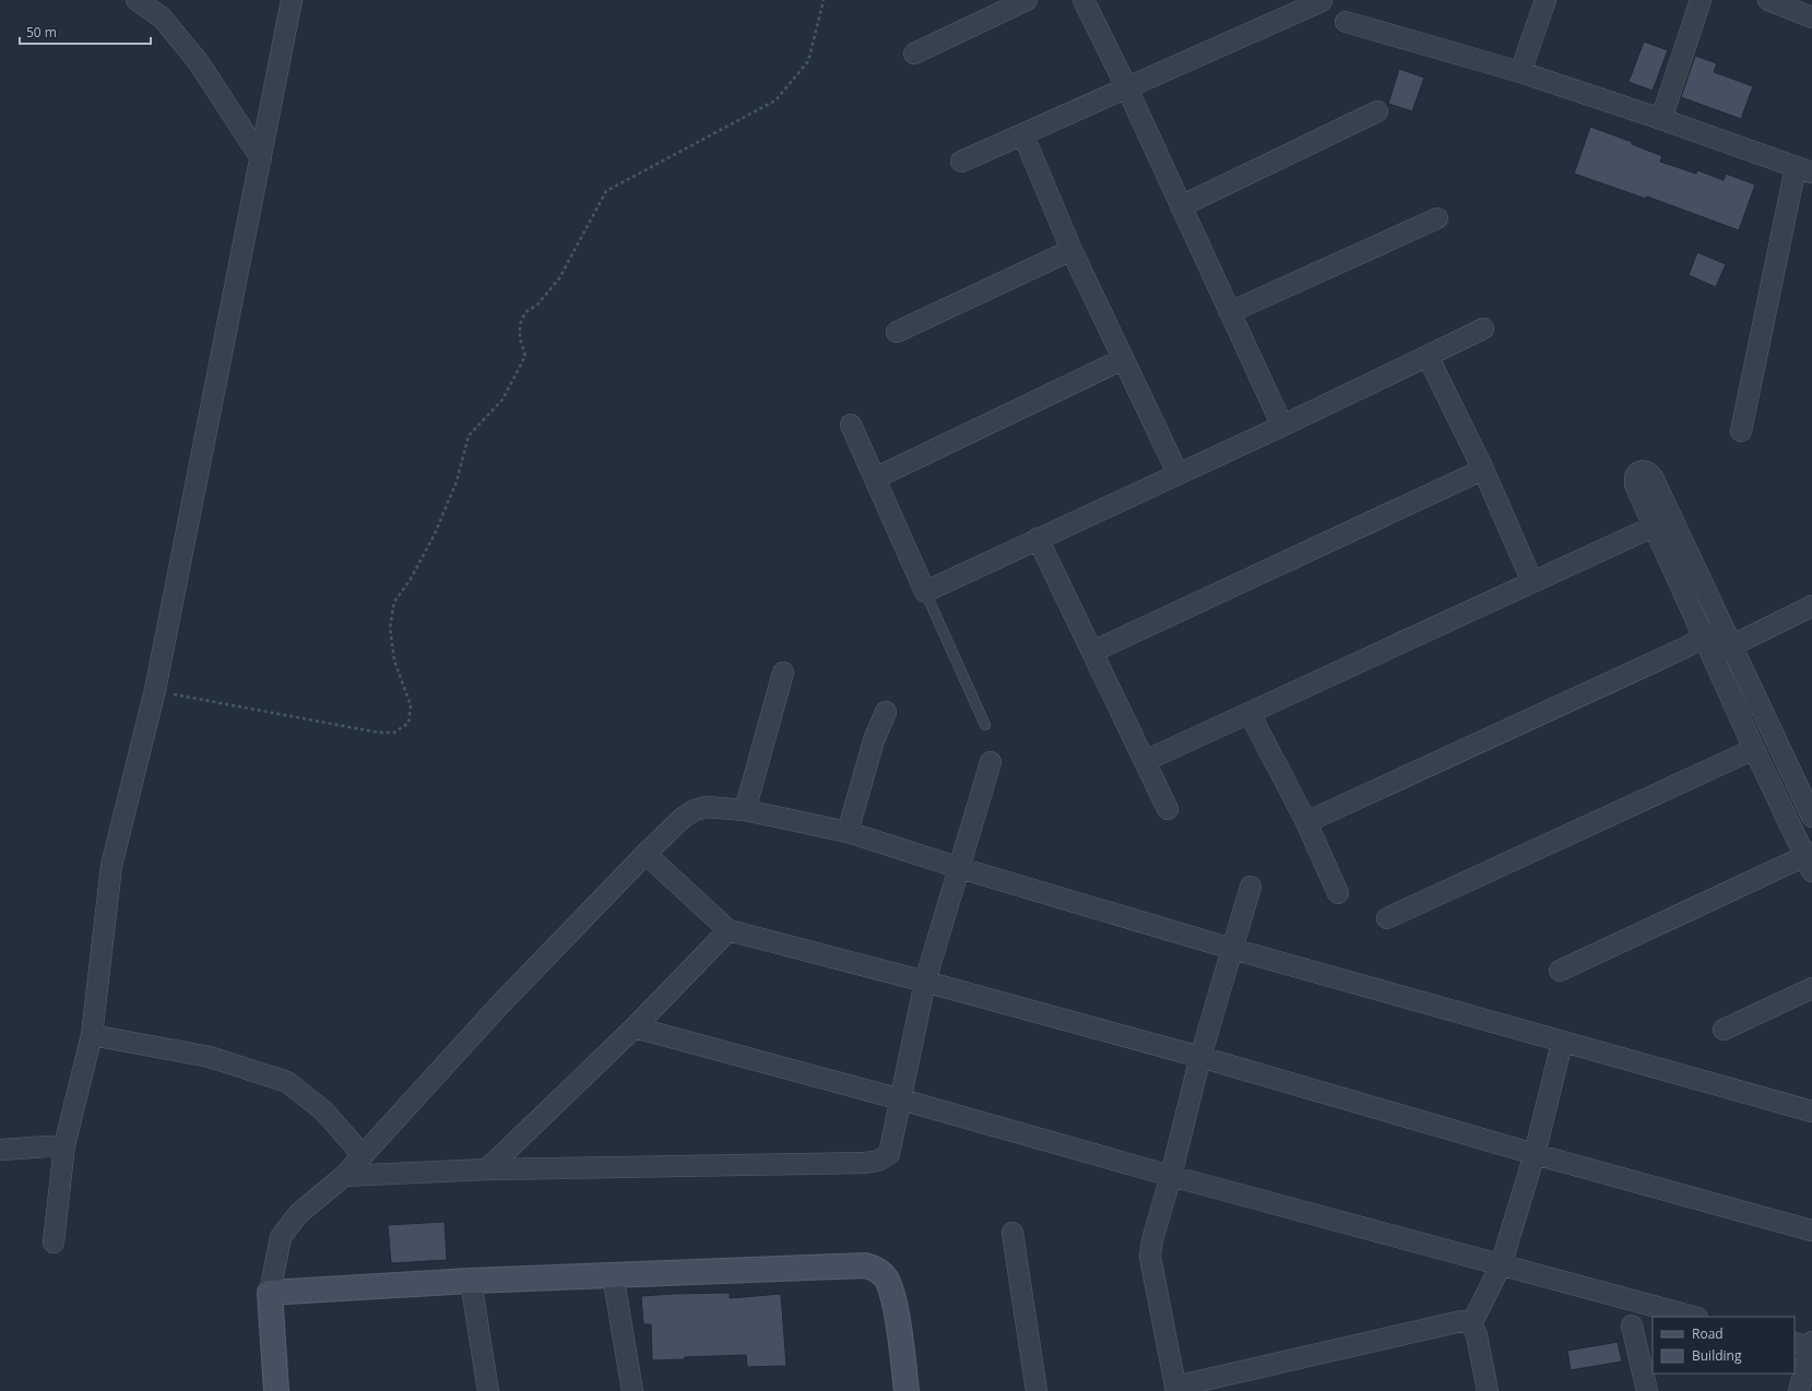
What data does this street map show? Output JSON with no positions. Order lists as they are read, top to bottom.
{
  "legend": ["Road", "Building"],
  "scale_bar": "50 m"
}
